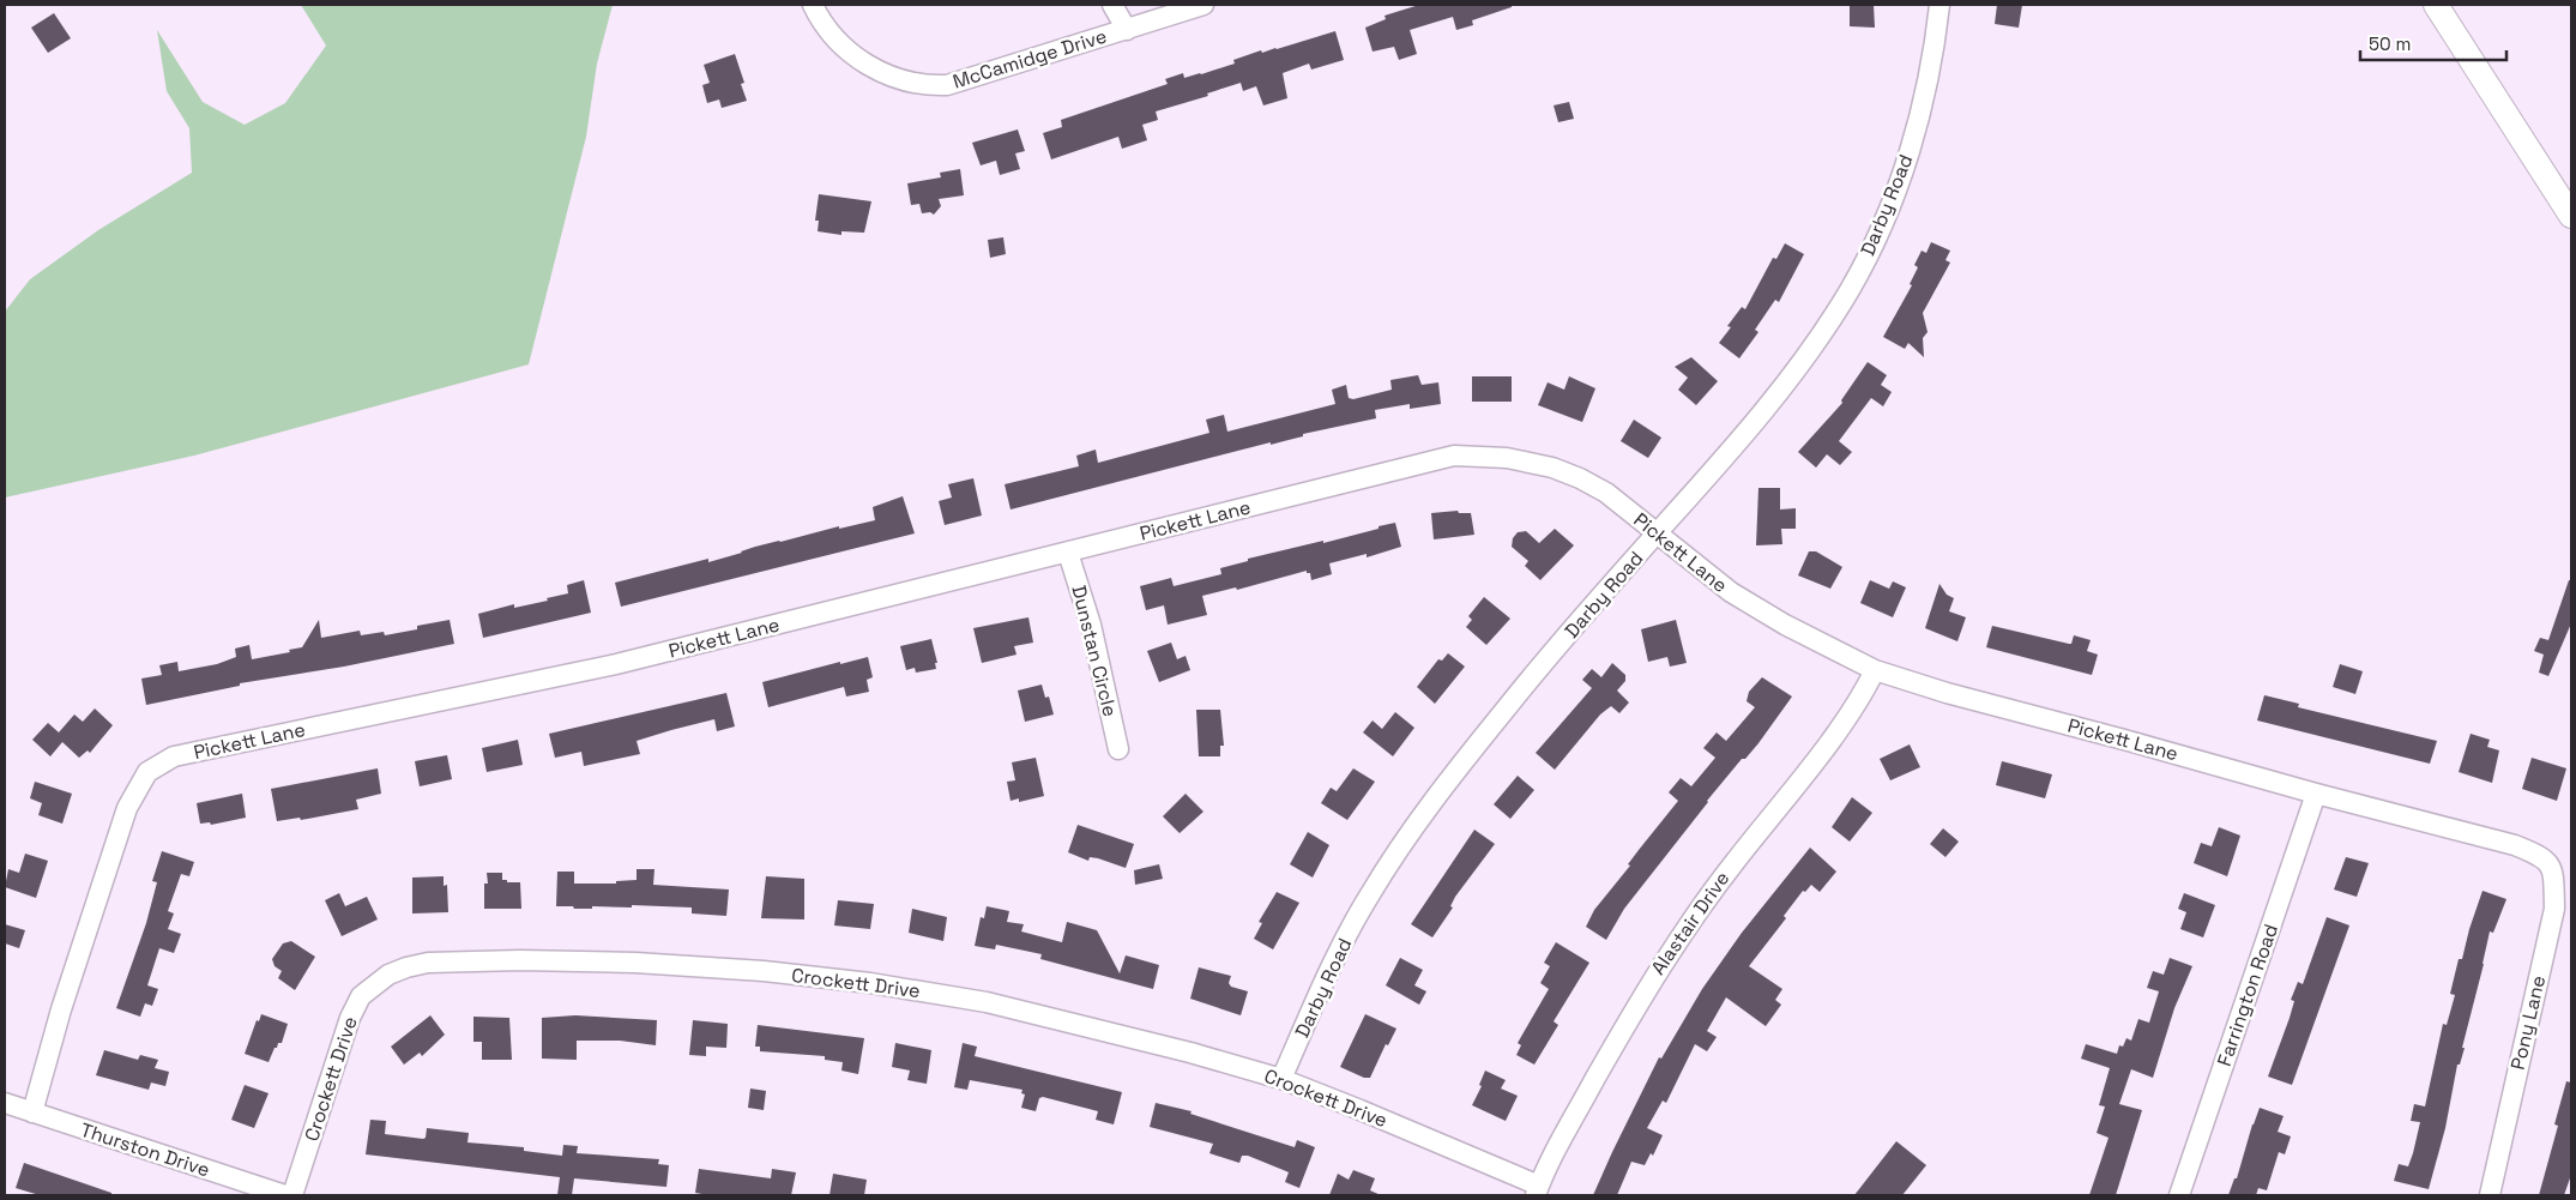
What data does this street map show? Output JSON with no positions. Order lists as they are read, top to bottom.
{
  "streets": {
    "street": [
      "McCamidge Drive",
      "Darby Road",
      "Pickett Lane",
      "Dunstan Circle",
      "Alastair Drive",
      "Crockett Drive",
      "Farrington Road",
      "Pony Lane",
      "Thurston Drive"
    ]
  },
  "crossings": [
    ["Darby Road", "Pickett Lane"],
    ["Darby Road", "Crockett Drive"],
    ["Pickett Lane", "Dunstan Circle"],
    ["Pickett Lane", "Alastair Drive"],
    ["Pickett Lane", "Farrington Road"],
    ["Pickett Lane", "Pony Lane"],
    ["Pickett Lane", "Thurston Drive"],
    ["Alastair Drive", "Crockett Drive"]
  ],
  "scale_bar": "50 m"
}
